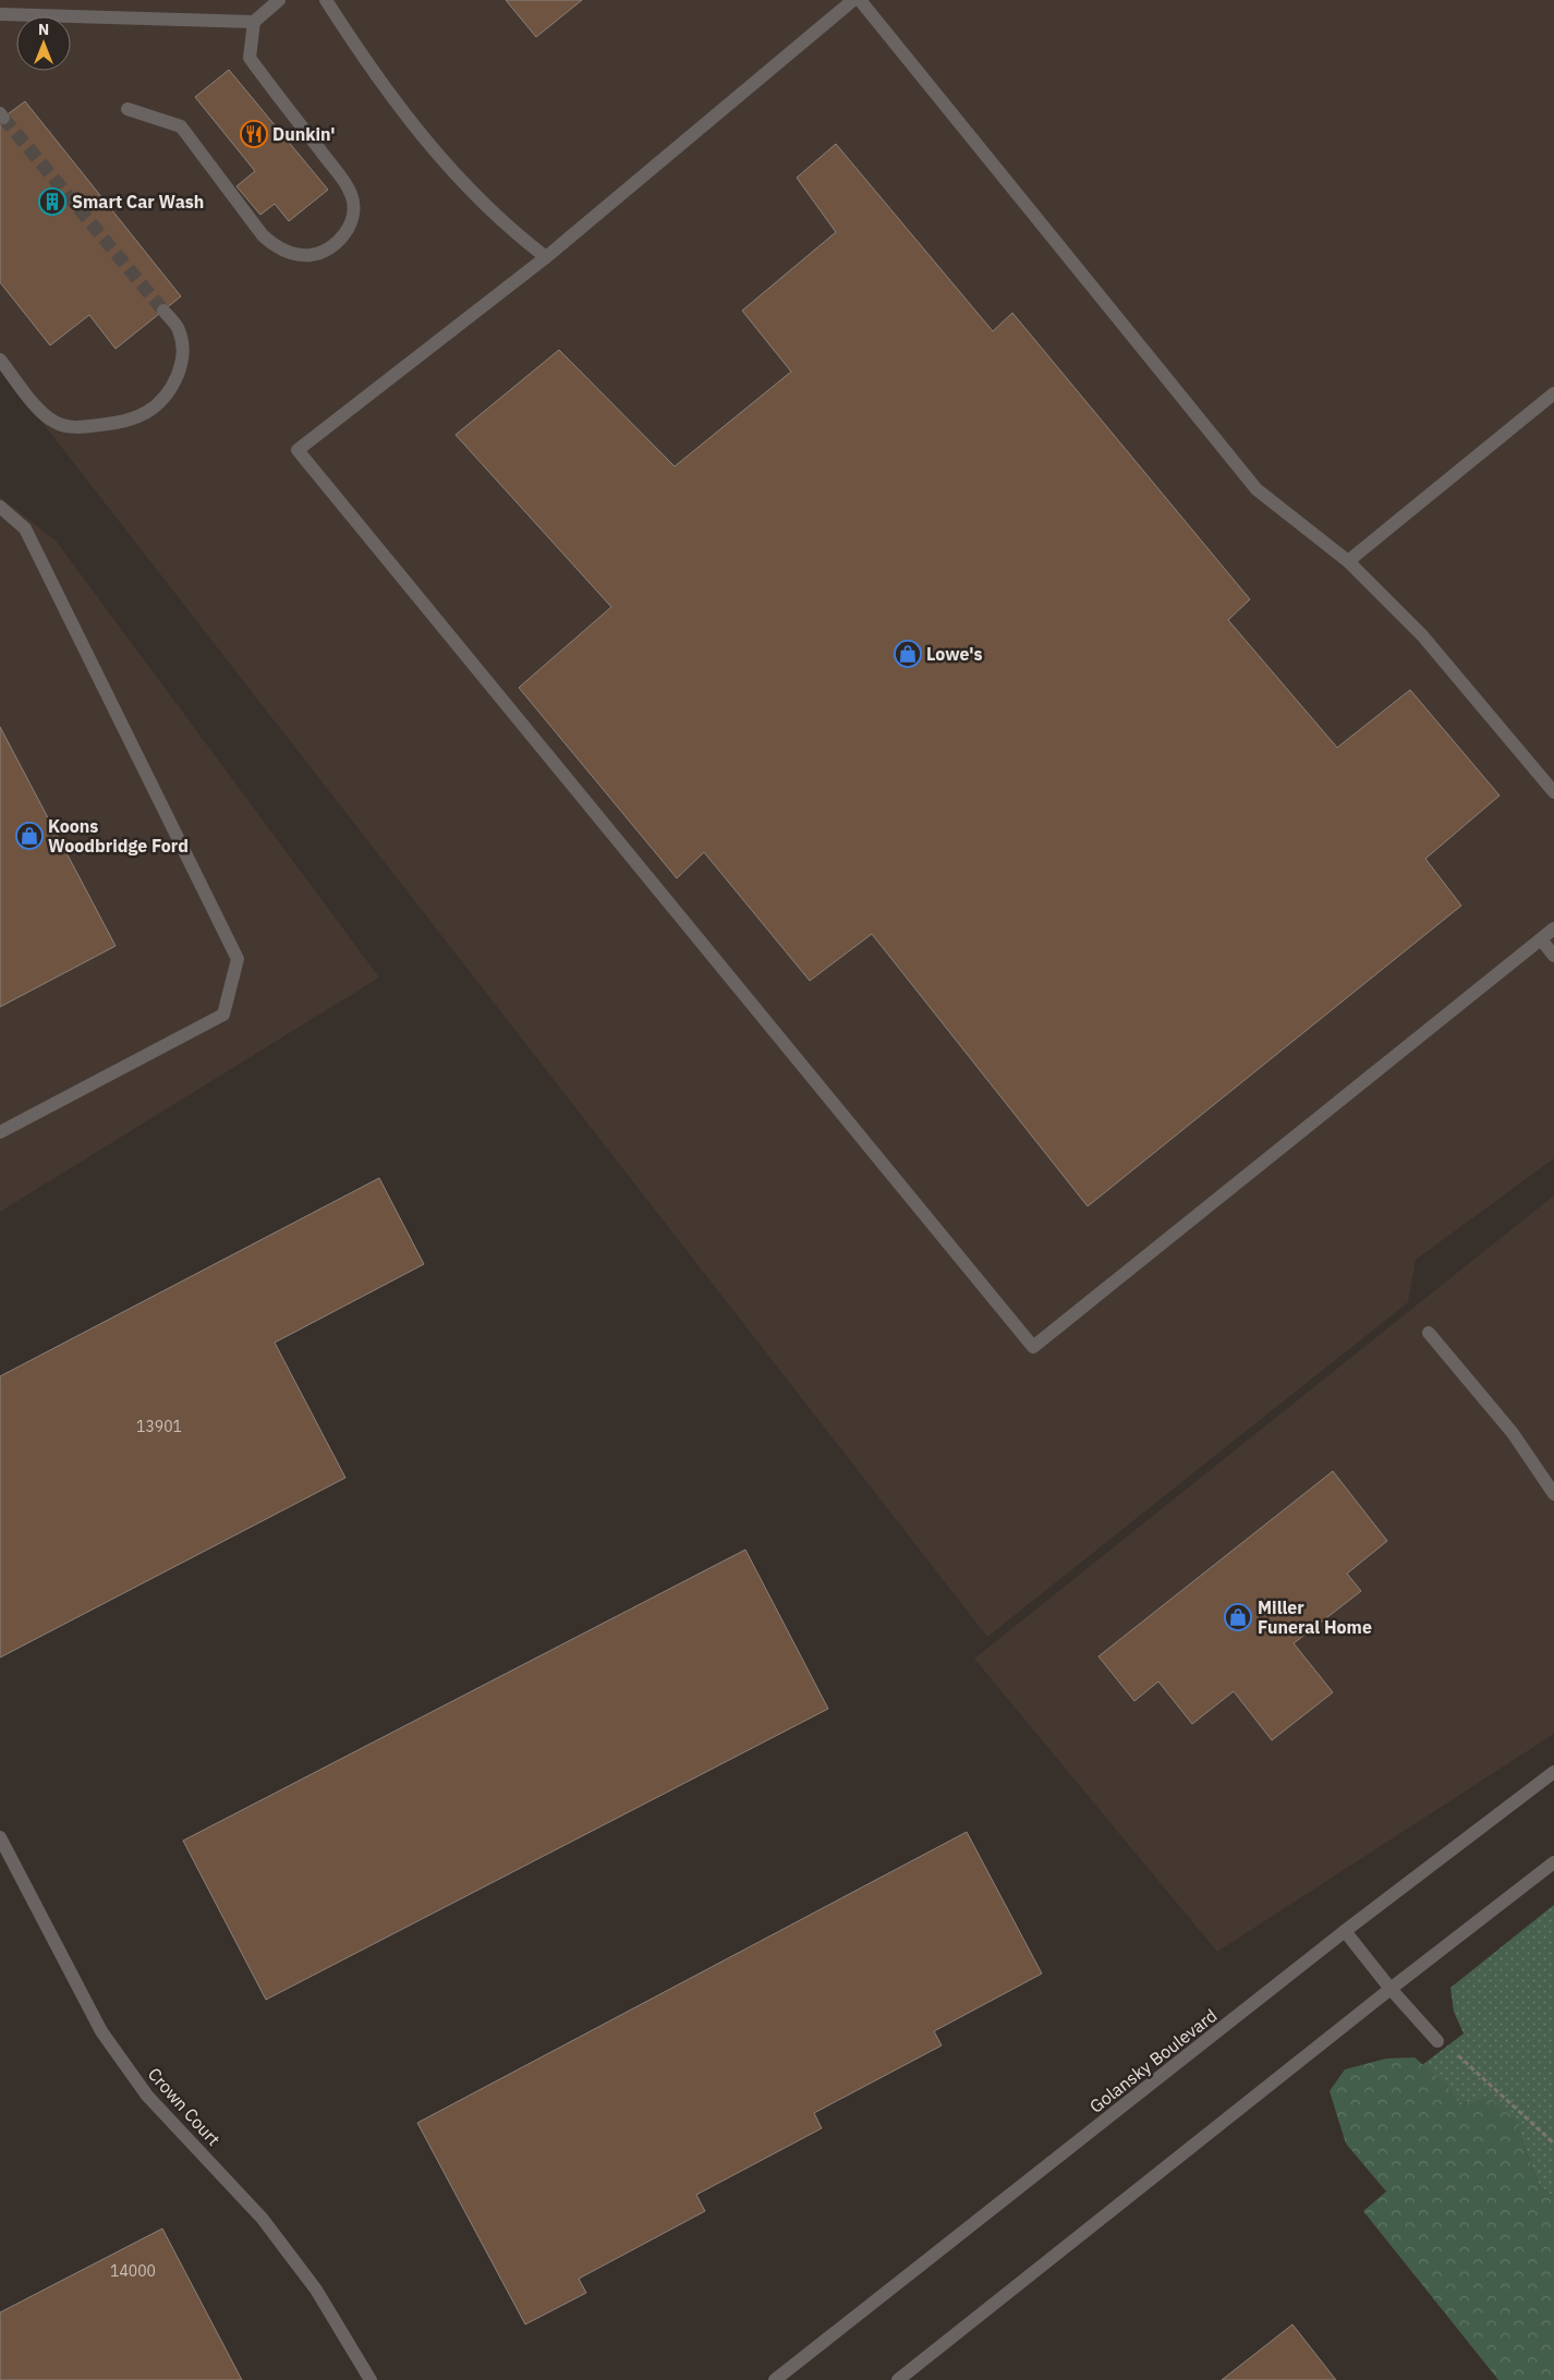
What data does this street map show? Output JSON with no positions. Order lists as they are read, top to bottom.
{
  "streets": {
    "street": ["Golansky Boulevard", "Crown Court"]
  },
  "places": {
    "restaurant": ["Dunkin'"],
    "building": ["Smart Car Wash"],
    "shop": ["Lowe's", "Koons Woodbridge Ford", "Miller Funeral Home"]
  },
  "house_numbers": ["13901", "14000"],
  "north": "top"
}
